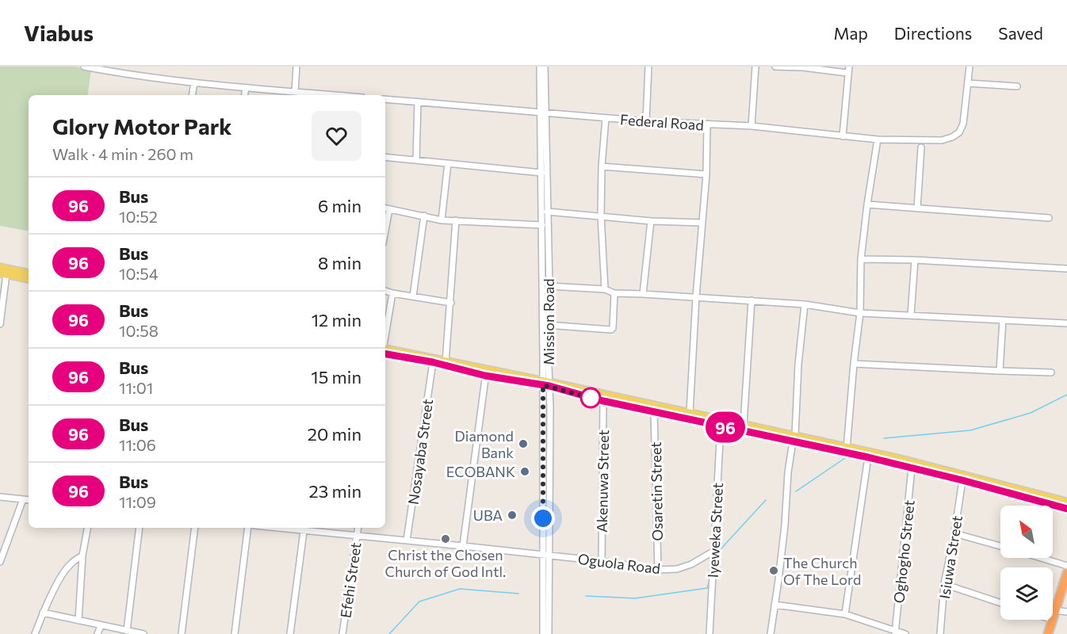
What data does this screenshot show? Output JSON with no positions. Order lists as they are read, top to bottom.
{
  "streets": {
    "street": [
      "Federal Road",
      "Mission Road",
      "Nosayaba Street",
      "Akenuwa Street",
      "Osaretin Street",
      "Iyeweka Street",
      "Oghogho Street",
      "Isiuwa Street",
      "Oguola Road",
      "Efehi Street"
    ]
  },
  "crossings": [
    ["Federal Road", "Mission Road"],
    ["Mission Road", "Oguola Road"],
    ["Nosayaba Street", "Oguola Road"],
    ["Akenuwa Street", "Oguola Road"],
    ["Osaretin Street", "Oguola Road"],
    ["Iyeweka Street", "Oguola Road"],
    ["Oguola Road", "Efehi Street"]
  ],
  "places": [
    "Diamond Bank",
    "ECOBANK",
    "UBA",
    "Christ the Chosen Church of God Intl.",
    "The Church Of The Lord"
  ],
  "lines": ["bus line 96"],
  "north": "top left",
  "page": {
    "header": "Viabus",
    "nav": ["Map", "Directions", "Saved"],
    "on_map": "96",
    "heading": ["Glory Motor Park", "Walk · 4 min · 260 m"],
    "list": [
      {
        "mark": "96",
        "name": "Bus",
        "note": "10:52",
        "value": "6 min"
      },
      {
        "mark": "96",
        "name": "Bus",
        "note": "10:54",
        "value": "8 min"
      },
      {
        "mark": "96",
        "name": "Bus",
        "note": "10:58",
        "value": "12 min"
      },
      {
        "mark": "96",
        "name": "Bus",
        "note": "11:01",
        "value": "15 min"
      },
      {
        "mark": "96",
        "name": "Bus",
        "note": "11:06",
        "value": "20 min"
      },
      {
        "mark": "96",
        "name": "Bus",
        "note": "11:09",
        "value": "23 min"
      }
    ]
  }
}
